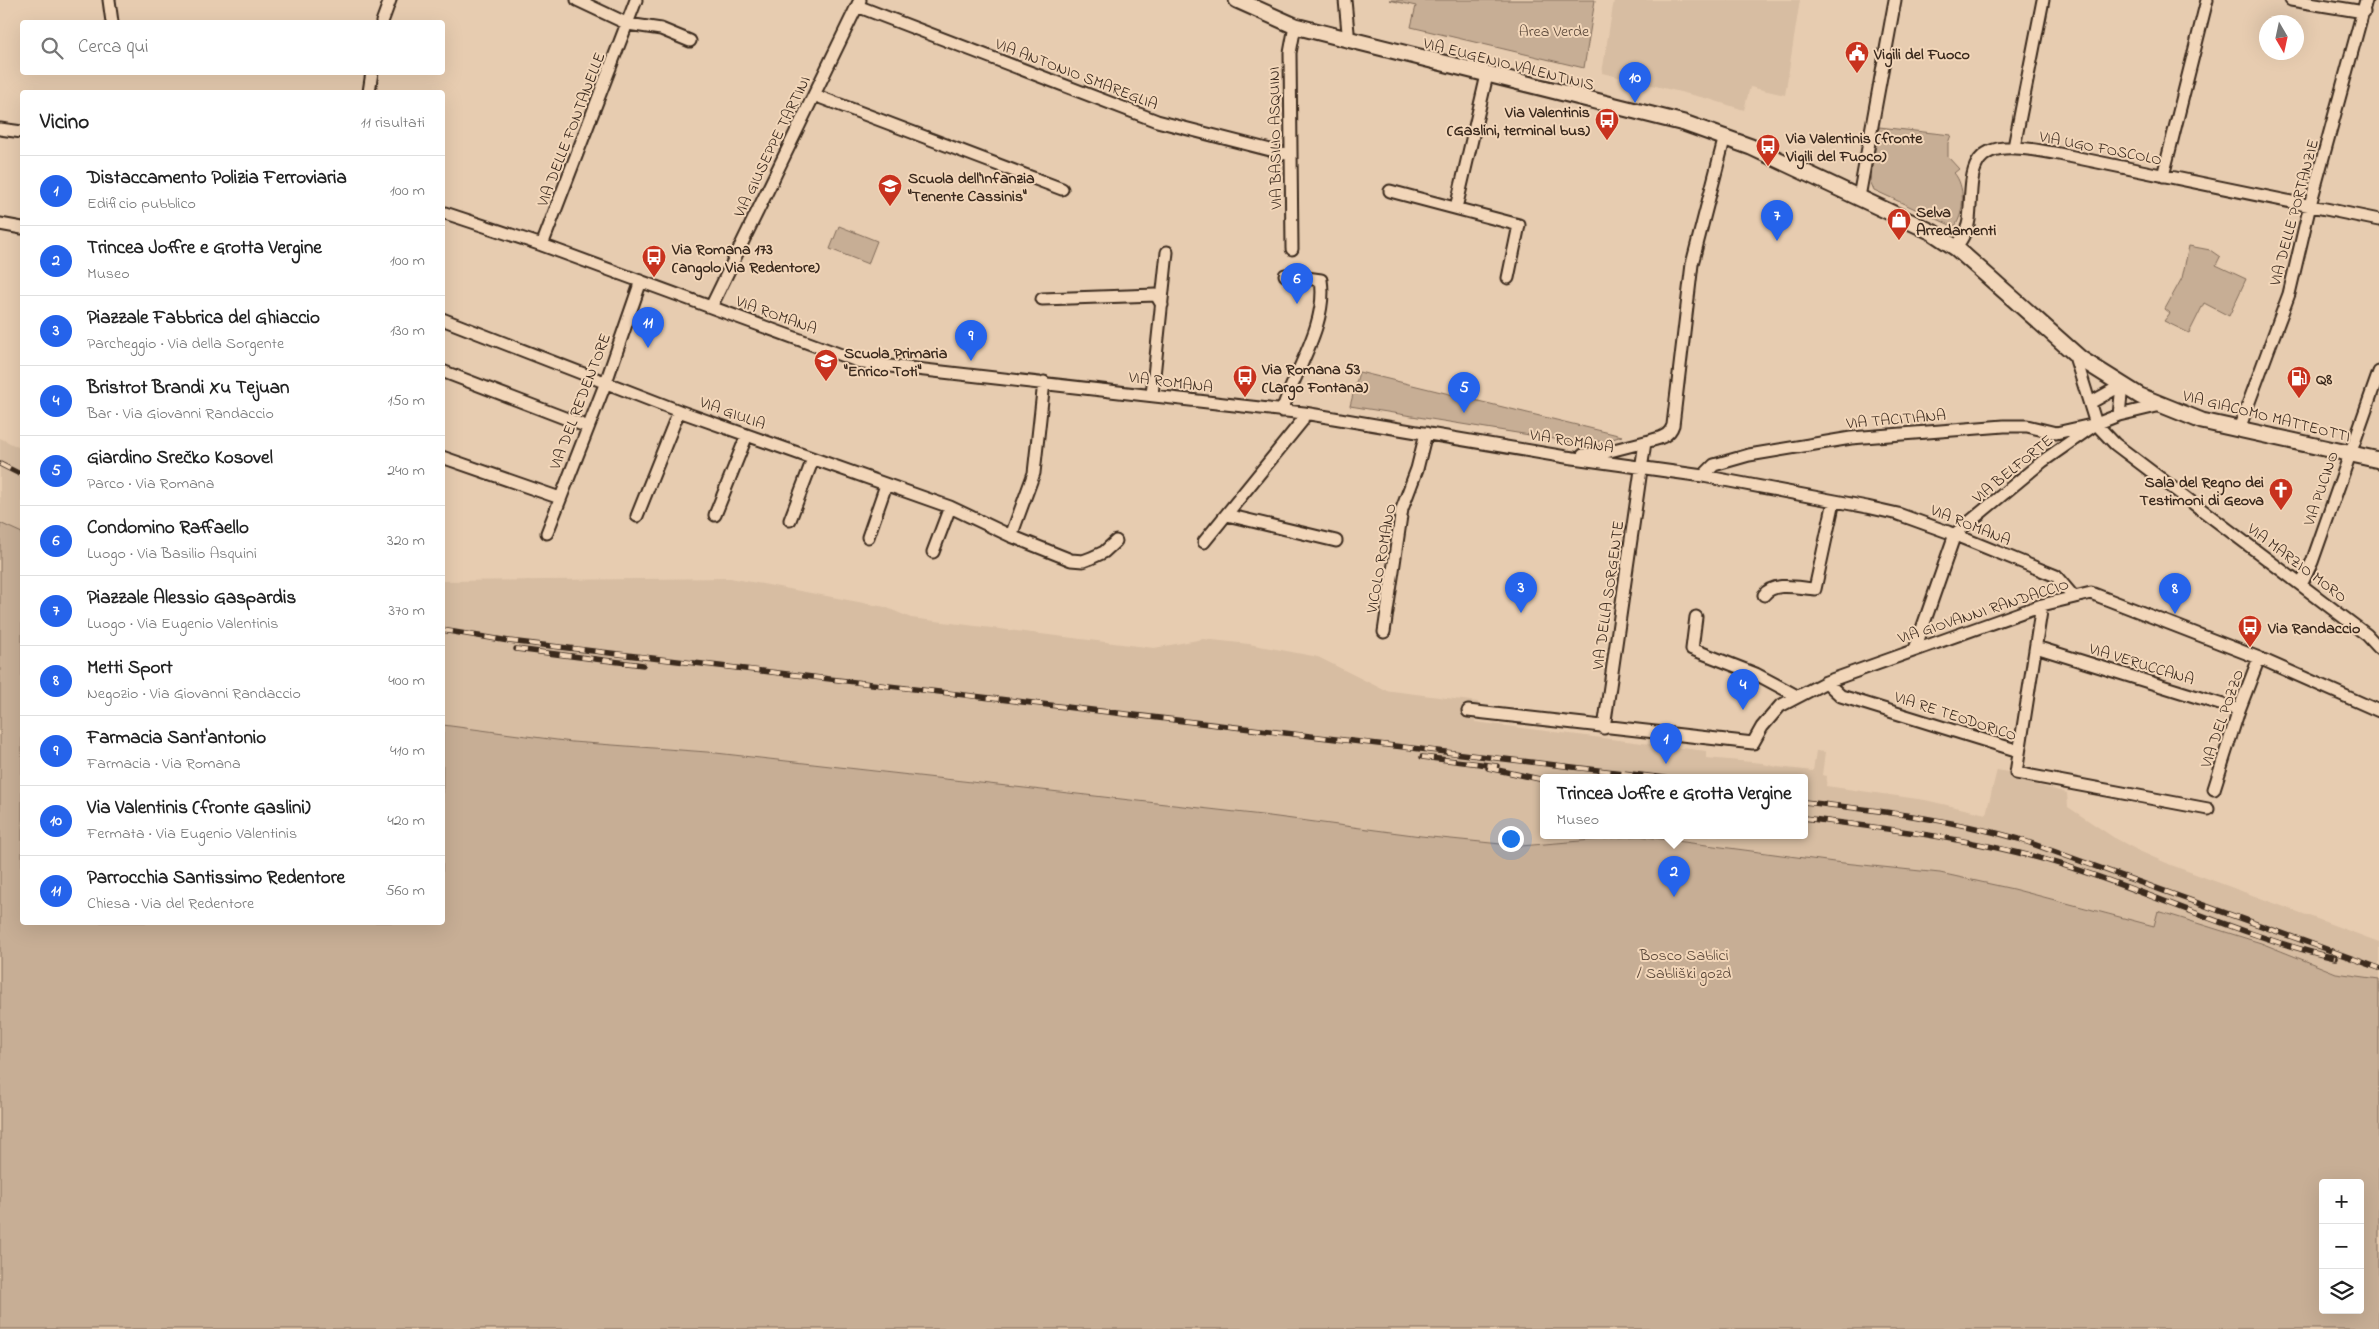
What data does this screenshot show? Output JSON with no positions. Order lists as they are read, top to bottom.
{
  "streets": {
    "main road": ["VIA EUGENIO VALENTINIS", "VIA GIACOMO MATTEOTTI"],
    "street": [
      "VIA ANTONIO SMAREGLIA",
      "VIA DELLE FONTANELLE",
      "VIA BASILIO ASQUINI",
      "VIA GIUSEPPE TARTINI",
      "VIA UGO FOSCOLO",
      "VIA DELLE PORTANZIE",
      "VIA ROMANA",
      "VIA DEL REDENTORE",
      "VIA GIULIA",
      "VIA TACITIANA",
      "VIA BELFORTE",
      "VIA PUCINO",
      "VICOLO ROMANO",
      "VIA MARZIO MORO",
      "VIA DELLA SORGENTE",
      "VIA GIOVANNI RANDACCIO",
      "VIA VERUCCANA",
      "VIA RE TEODORICO",
      "VIA DEL POZZO"
    ]
  },
  "crossings": [
    ["VIA EUGENIO VALENTINIS", "VIA BASILIO ASQUINI"],
    ["VIA EUGENIO VALENTINIS", "VIA UGO FOSCOLO"],
    ["VIA EUGENIO VALENTINIS", "VIA GIACOMO MATTEOTTI"],
    ["VIA EUGENIO VALENTINIS", "VIA MARZIO MORO"],
    ["VIA ANTONIO SMAREGLIA", "VIA BASILIO ASQUINI"],
    ["VIA ANTONIO SMAREGLIA", "VIA GIUSEPPE TARTINI"],
    ["VIA DELLE FONTANELLE", "VIA ROMANA"],
    ["VIA GIUSEPPE TARTINI", "VIA ROMANA"],
    ["VIA UGO FOSCOLO", "VIA DELLE PORTANZIE"],
    ["VIA DELLE PORTANZIE", "VIA GIACOMO MATTEOTTI"],
    ["VIA ROMANA", "VIA DEL REDENTORE"],
    ["VIA ROMANA", "VIA TACITIANA"],
    ["VIA ROMANA", "VIA BELFORTE"],
    ["VIA ROMANA", "VICOLO ROMANO"],
    ["VIA ROMANA", "VIA DELLA SORGENTE"],
    ["VIA ROMANA", "VIA GIOVANNI RANDACCIO"],
    ["VIA DEL REDENTORE", "VIA GIULIA"],
    ["VIA GIACOMO MATTEOTTI", "VIA BELFORTE"],
    ["VIA GIACOMO MATTEOTTI", "VIA PUCINO"],
    ["VIA TACITIANA", "VIA BELFORTE"],
    ["VIA TACITIANA", "VIA MARZIO MORO"],
    ["VIA BELFORTE", "VIA MARZIO MORO"],
    ["VIA PUCINO", "VIA MARZIO MORO"],
    ["VIA DELLA SORGENTE", "VIA GIOVANNI RANDACCIO"],
    ["VIA GIOVANNI RANDACCIO", "VIA RE TEODORICO"],
    ["VIA GIOVANNI RANDACCIO", "VIA DEL POZZO"],
    ["VIA VERUCCANA", "VIA DEL POZZO"]
  ],
  "parks": ["Area Verde", "Bosco Sablici / Sabliški gozd"],
  "places": {
    "public building": ["Vigili del Fuoco"],
    "bus stop": [
      "Via Valentinis (Gaslini, terminal bus)",
      "Via Valentinis (fronte Vigili del Fuoco)",
      "Via Romana 173 (angolo Via Redentore)",
      "Via Romana 53 (Largo Fontana)",
      "Via Randaccio"
    ],
    "school or university": ["Scuola dell'Infanzia \"Tenente Cassinis\"", "Scuola Primaria \"Enrico Toti\""],
    "shop": ["Selva Arredamenti"],
    "fuel station": ["Q8"],
    "church": ["Sala del Regno dei Testimoni di Geova"]
  },
  "north": "bottom",
  "page": {
    "search": "Cerca qui",
    "pins": [
      "10",
      "7",
      "6",
      "11",
      "9",
      "5",
      "3",
      "8",
      "4",
      "1",
      "2"
    ],
    "heading": ["Vicino", "11 risultati"],
    "list": [
      {
        "mark": "1",
        "name": "Distaccamento Polizia Ferroviaria",
        "note": "Edificio pubblico",
        "value": "100 m"
      },
      {
        "mark": "2",
        "name": "Trincea Joffre e Grotta Vergine",
        "note": "Museo",
        "value": "100 m"
      },
      {
        "mark": "3",
        "name": "Piazzale Fabbrica del Ghiaccio",
        "note": "Parcheggio · Via della Sorgente",
        "value": "130 m"
      },
      {
        "mark": "4",
        "name": "Bristrot Brandi Xu Tejuan",
        "note": "Bar · Via Giovanni Randaccio",
        "value": "150 m"
      },
      {
        "mark": "5",
        "name": "Giardino Srečko Kosovel",
        "note": "Parco · Via Romana",
        "value": "240 m"
      },
      {
        "mark": "6",
        "name": "Condomino Raffaello",
        "note": "Luogo · Via Basilio Asquini",
        "value": "320 m"
      },
      {
        "mark": "7",
        "name": "Piazzale Alessio Gaspardis",
        "note": "Luogo · Via Eugenio Valentinis",
        "value": "370 m"
      },
      {
        "mark": "8",
        "name": "Metti Sport",
        "note": "Negozio · Via Giovanni Randaccio",
        "value": "400 m"
      },
      {
        "mark": "9",
        "name": "Farmacia Sant'antonio",
        "note": "Farmacia · Via Romana",
        "value": "410 m"
      },
      {
        "mark": "10",
        "name": "Via Valentinis (fronte Gaslini)",
        "note": "Fermata · Via Eugenio Valentinis",
        "value": "420 m"
      },
      {
        "mark": "11",
        "name": "Parrocchia Santissimo Redentore",
        "note": "Chiesa · Via del Redentore",
        "value": "560 m"
      }
    ],
    "popup": ["Trincea Joffre e Grotta Vergine", "Museo"],
    "map_buttons": ["+", "−"]
  }
}
